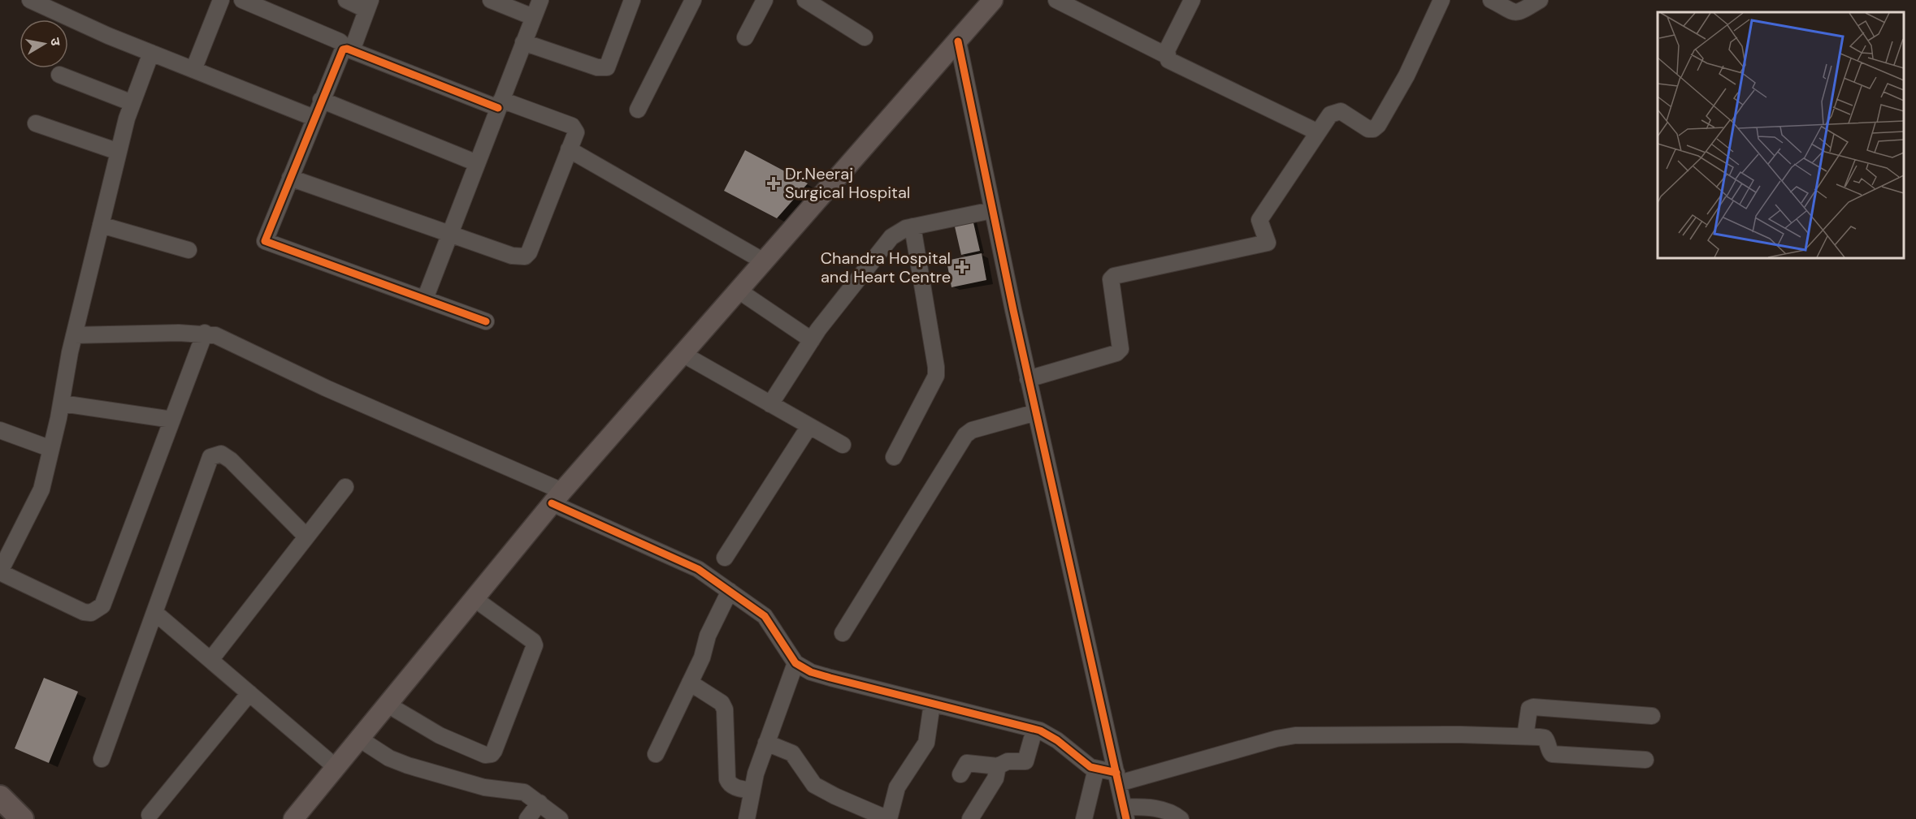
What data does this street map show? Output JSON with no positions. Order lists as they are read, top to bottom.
{
  "places": {
    "health": ["Dr.Neeraj Surgical Hospital", "Chandra Hospital and Heart Centre"]
  },
  "north": "right"
}
